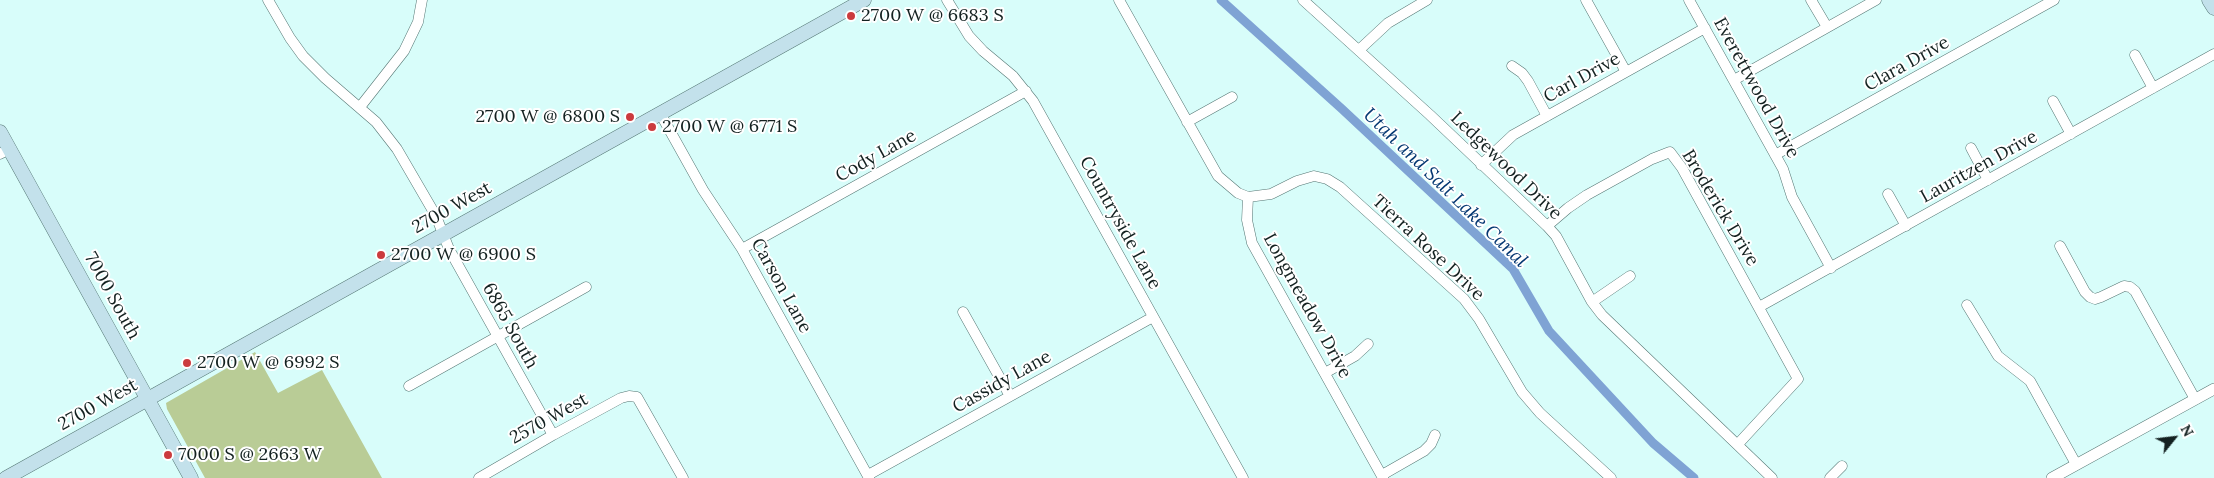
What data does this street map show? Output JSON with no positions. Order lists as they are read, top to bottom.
{
  "streets": {
    "main road": ["2700 West", "7000 South"],
    "street": [
      "Clara Drive",
      "Carl Drive",
      "Everettwood Drive",
      "Cody Lane",
      "Ledgewood Drive",
      "Lauritzen Drive",
      "Broderick Drive",
      "Countryside Lane",
      "Tierra Rose Drive",
      "Carson Lane",
      "Longmeadow Drive",
      "6865 South",
      "Cassidy Lane",
      "2570 West"
    ]
  },
  "crossings": [
    ["Clara Drive", "Everettwood Drive"],
    ["Carl Drive", "Everettwood Drive"],
    ["Carl Drive", "Ledgewood Drive"],
    ["Everettwood Drive", "Lauritzen Drive"],
    ["Cody Lane", "Countryside Lane"],
    ["Cody Lane", "Carson Lane"],
    ["Ledgewood Drive", "Broderick Drive"],
    ["Lauritzen Drive", "Broderick Drive"],
    ["2700 West", "Carson Lane"],
    ["2700 West", "7000 South"],
    ["2700 West", "6865 South"],
    ["Countryside Lane", "Cassidy Lane"],
    ["Tierra Rose Drive", "Longmeadow Drive"],
    ["Carson Lane", "Cassidy Lane"],
    ["6865 South", "2570 West"]
  ],
  "water": ["Utah and Salt Lake Canal"],
  "places": [
    "2700 W @ 6683 S",
    "2700 W @ 6800 S",
    "2700 W @ 6771 S",
    "2700 W @ 6900 S",
    "2700 W @ 6992 S",
    "7000 S @ 2663 W"
  ],
  "north": "top right"
}
